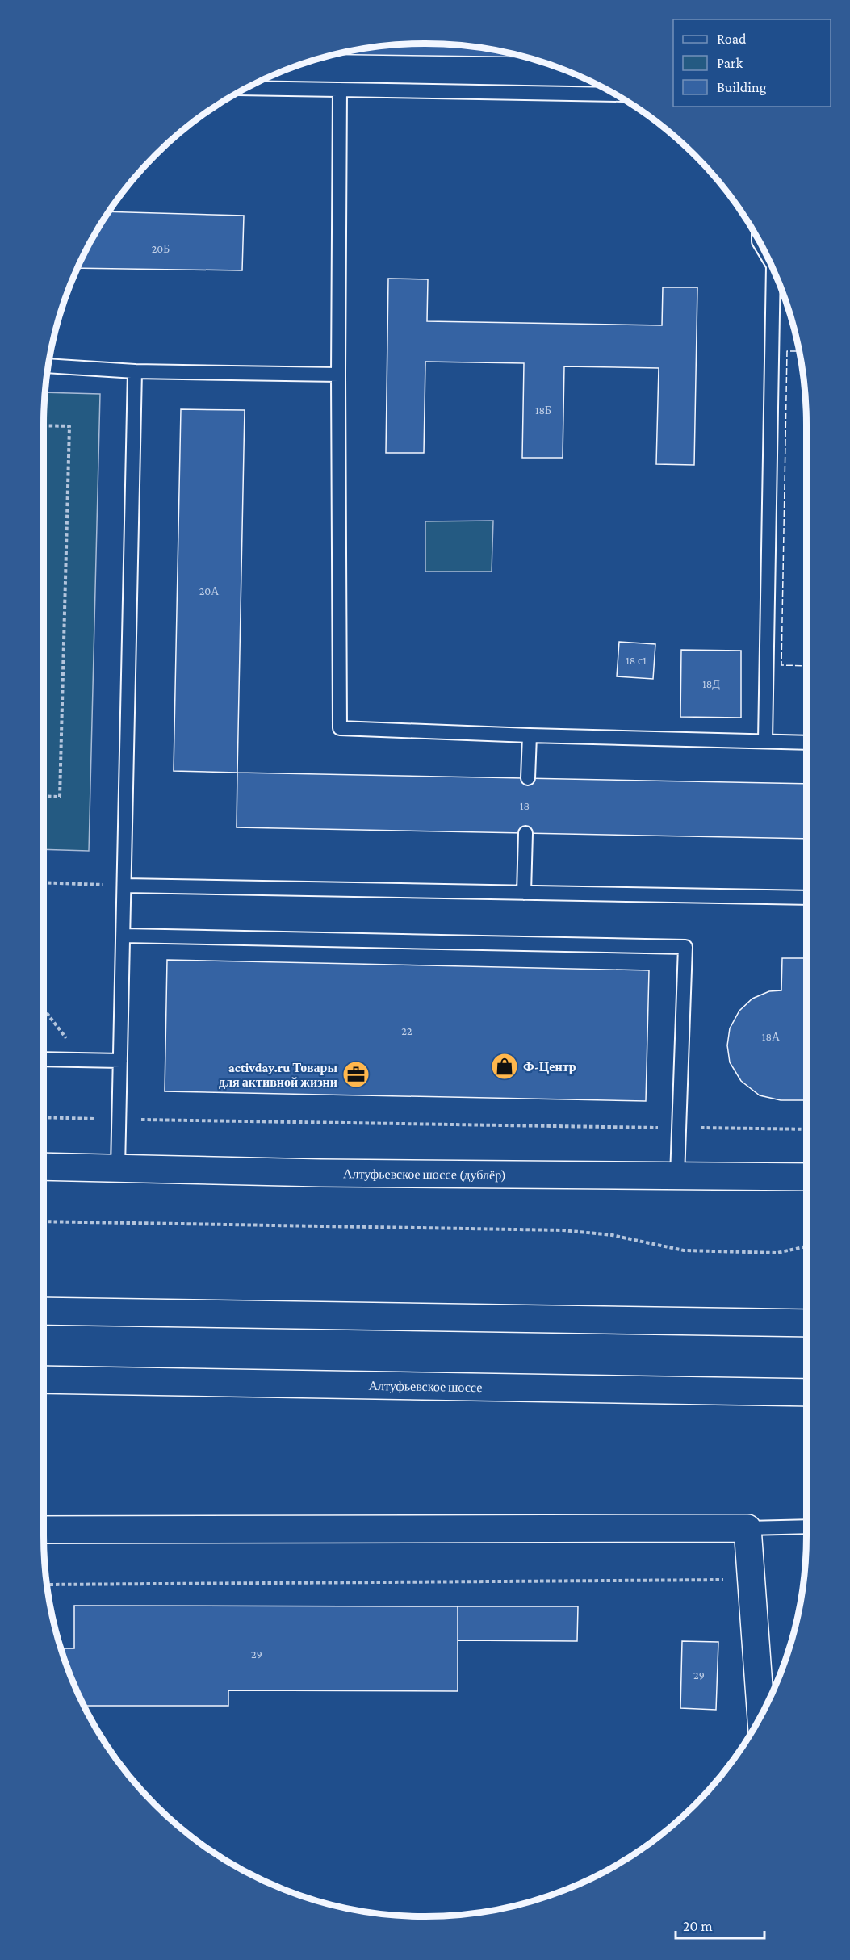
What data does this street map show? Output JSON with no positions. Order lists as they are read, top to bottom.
{
  "streets": {
    "main road": ["Алтуфьевское шоссе (дублёр)", "Алтуфьевское шоссе"]
  },
  "places": {
    "shop": ["Ф-Центр"],
    "office": ["activday.ru Товары для активной жизни"]
  },
  "house_numbers": [
    "20Б",
    "18Б",
    "20А",
    "18 с1",
    "18Д",
    "18",
    "22",
    "18А",
    "29",
    "29"
  ],
  "legend": ["Road", "Park", "Building"],
  "scale_bar": "20 m"
}
